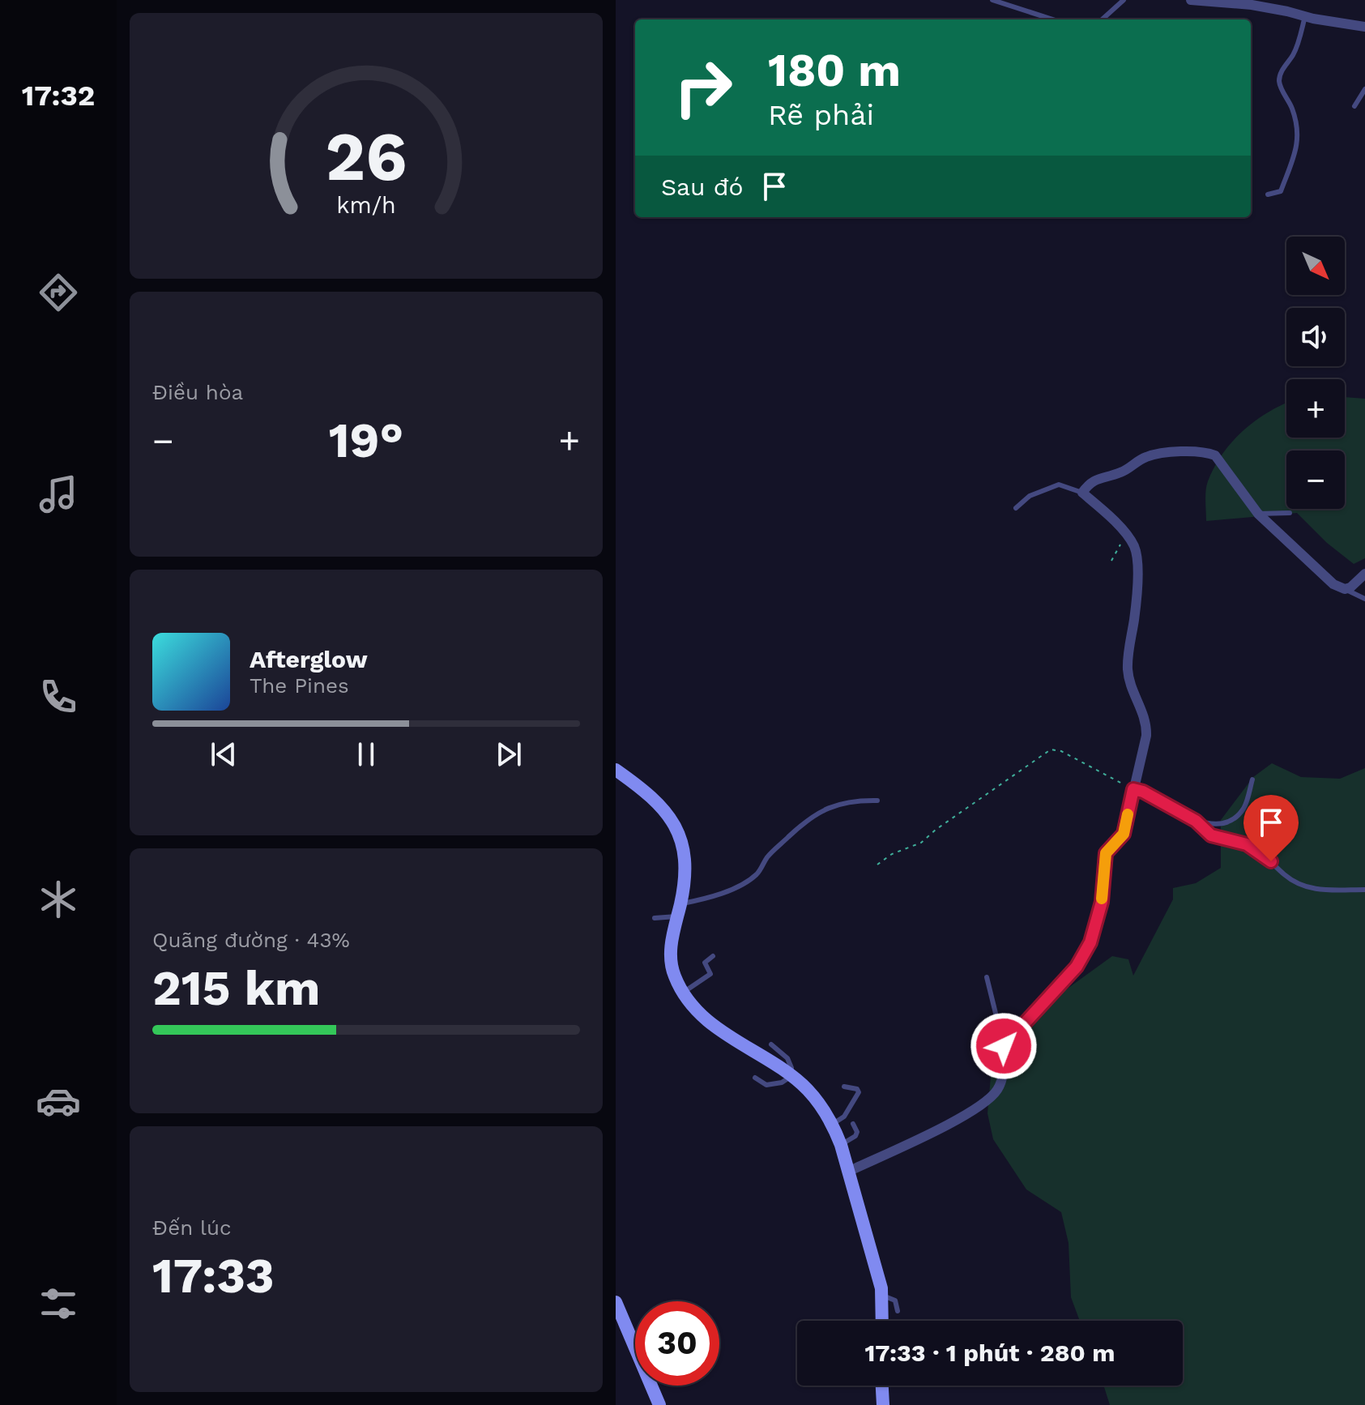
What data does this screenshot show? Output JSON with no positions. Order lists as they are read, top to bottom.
{
  "north": "bottom right",
  "page": {
    "tabs": "17:32",
    "turn": ["180 m", "Rẽ phải"],
    "then": "Sau đó",
    "map_buttons": ["+", "−"],
    "tile": [
      "Điều hòa",
      ["Quãng đường · 43%", "215 km"],
      ["Đến lúc", "17:33"]
    ],
    "heat": ["−", "19°", "+"],
    "song": ["Afterglow", "The Pines"],
    "limit": "30",
    "trip": "17:33 · 1 phút · 280 m",
    "gauge": ["26", "km/h"]
  }
}
